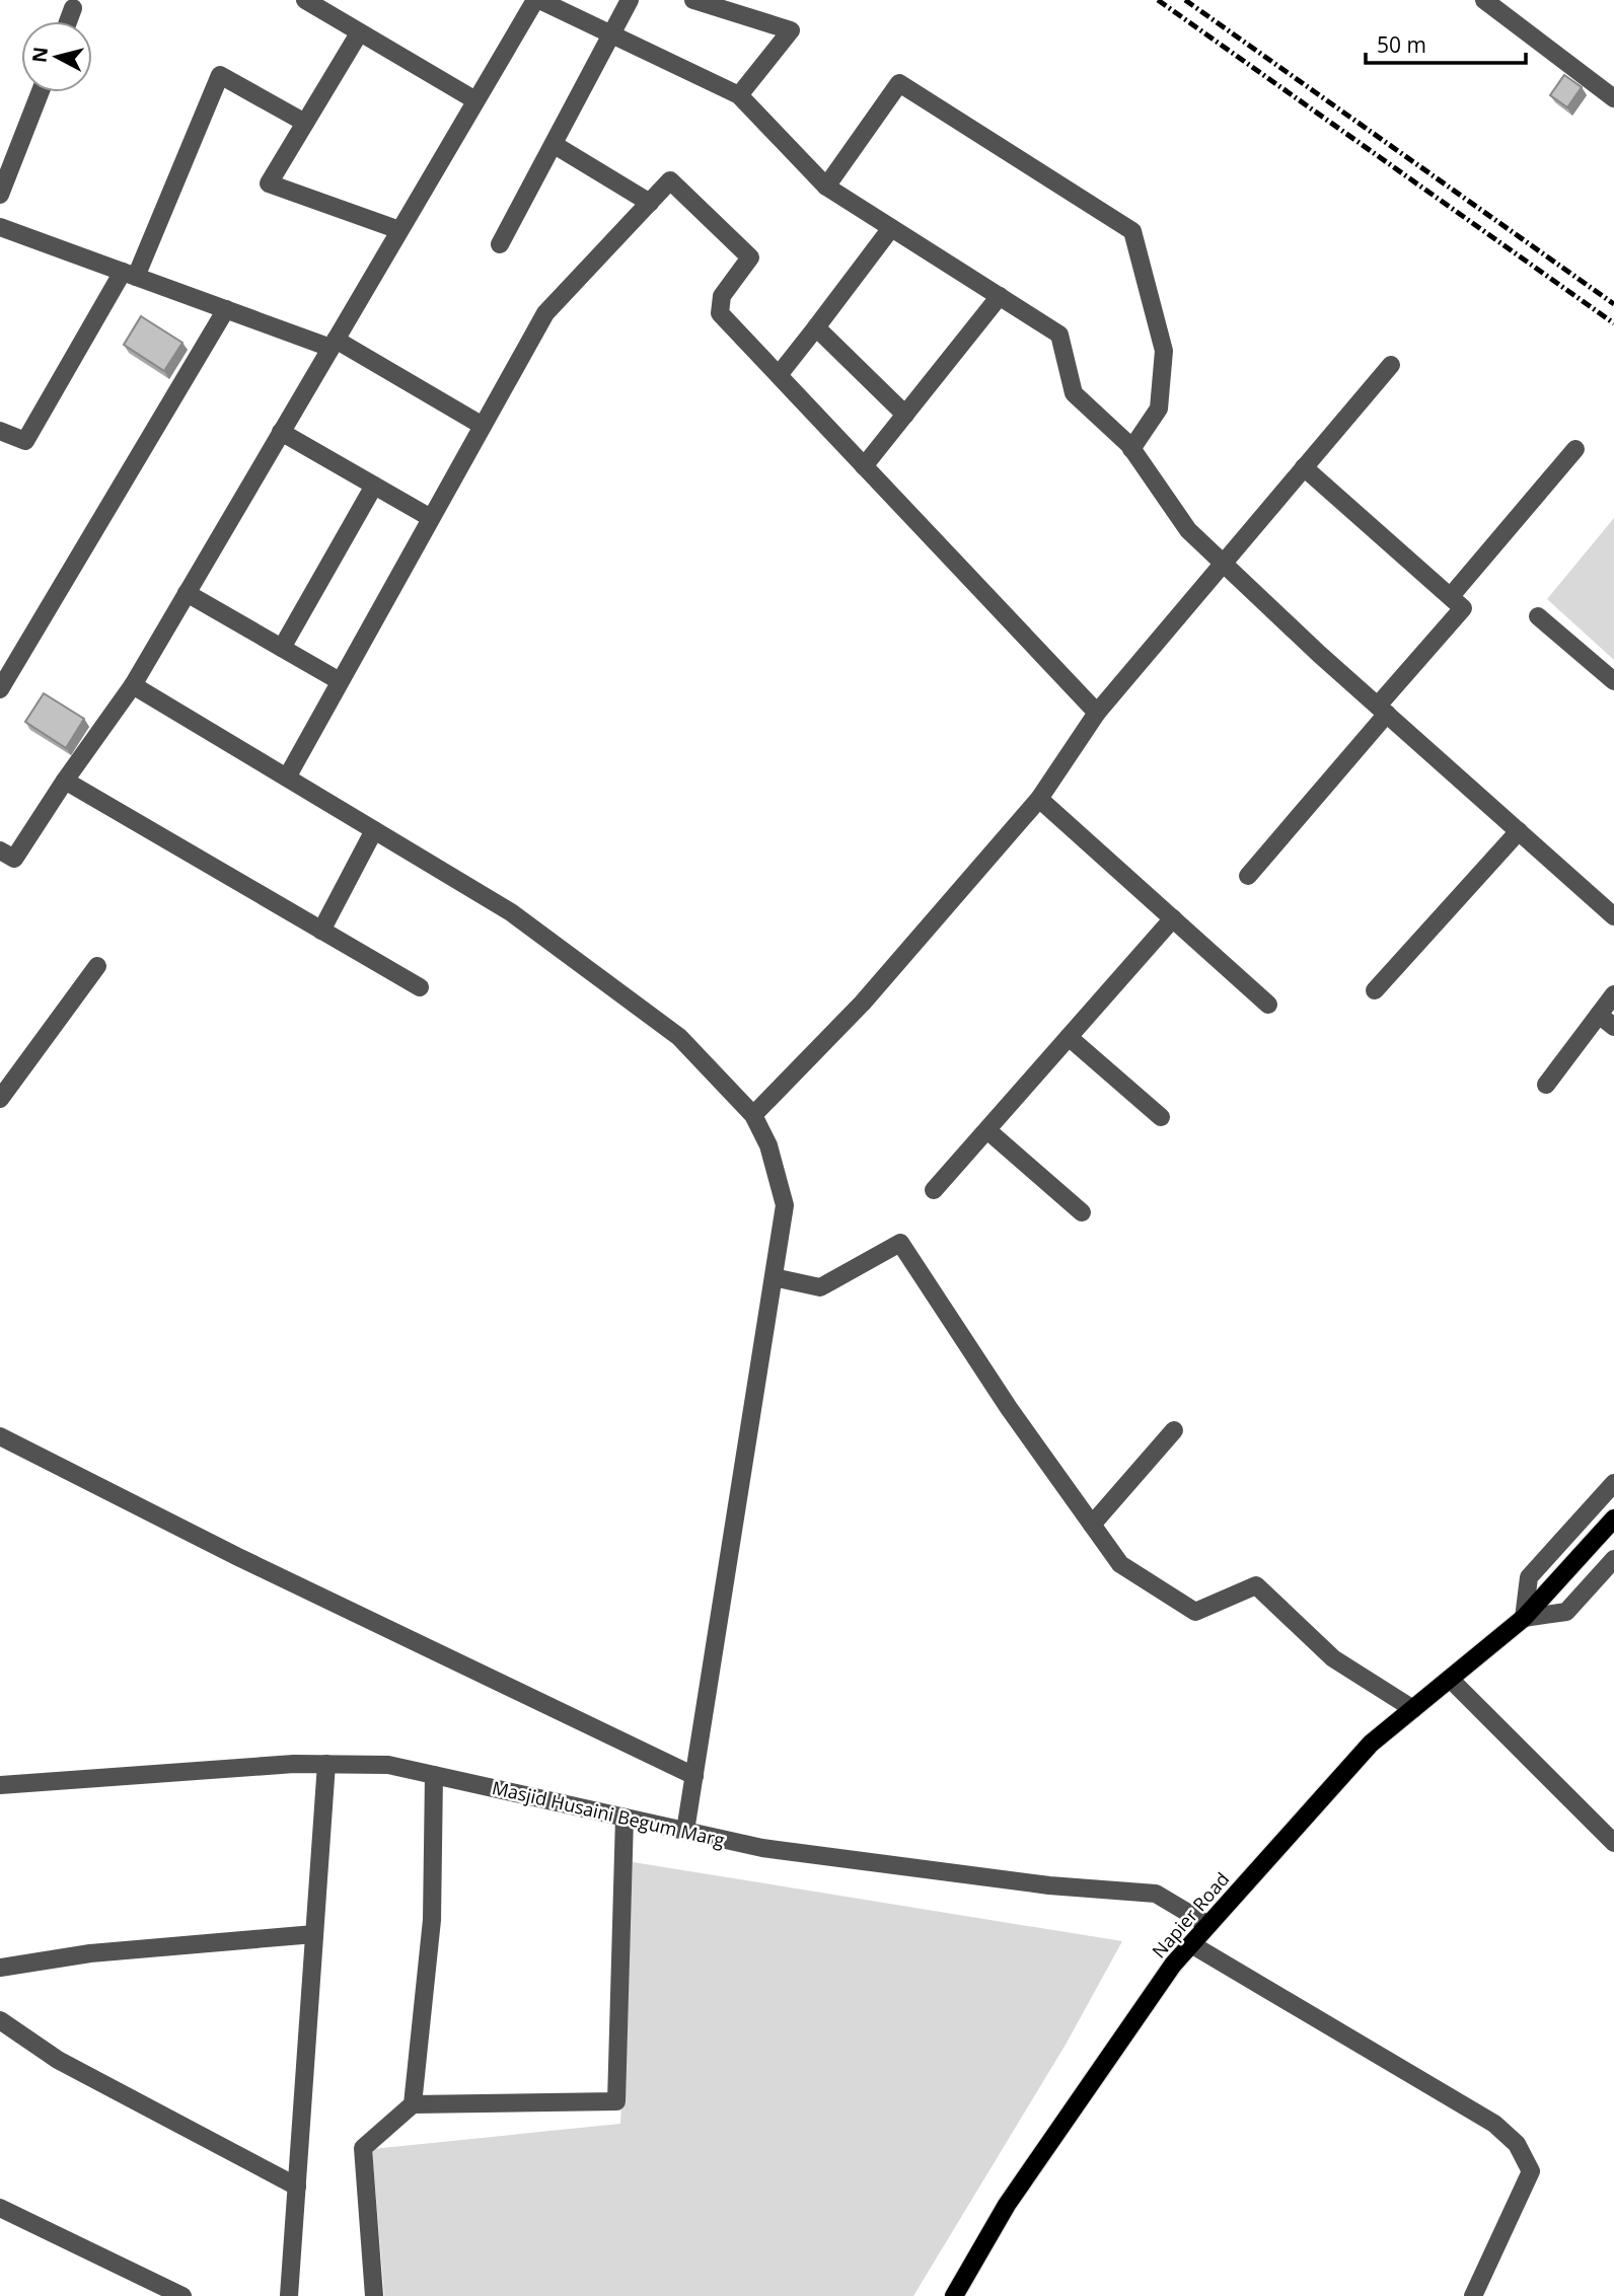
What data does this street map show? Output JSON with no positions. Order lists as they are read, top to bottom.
{
  "streets": {
    "main road": ["Napier Road"],
    "street": ["Masjid Husaini Begum Marg"]
  },
  "crossings": [
    ["Masjid Husaini Begum Marg", "Napier Road"]
  ],
  "scale_bar": "50 m",
  "north": "left"
}
